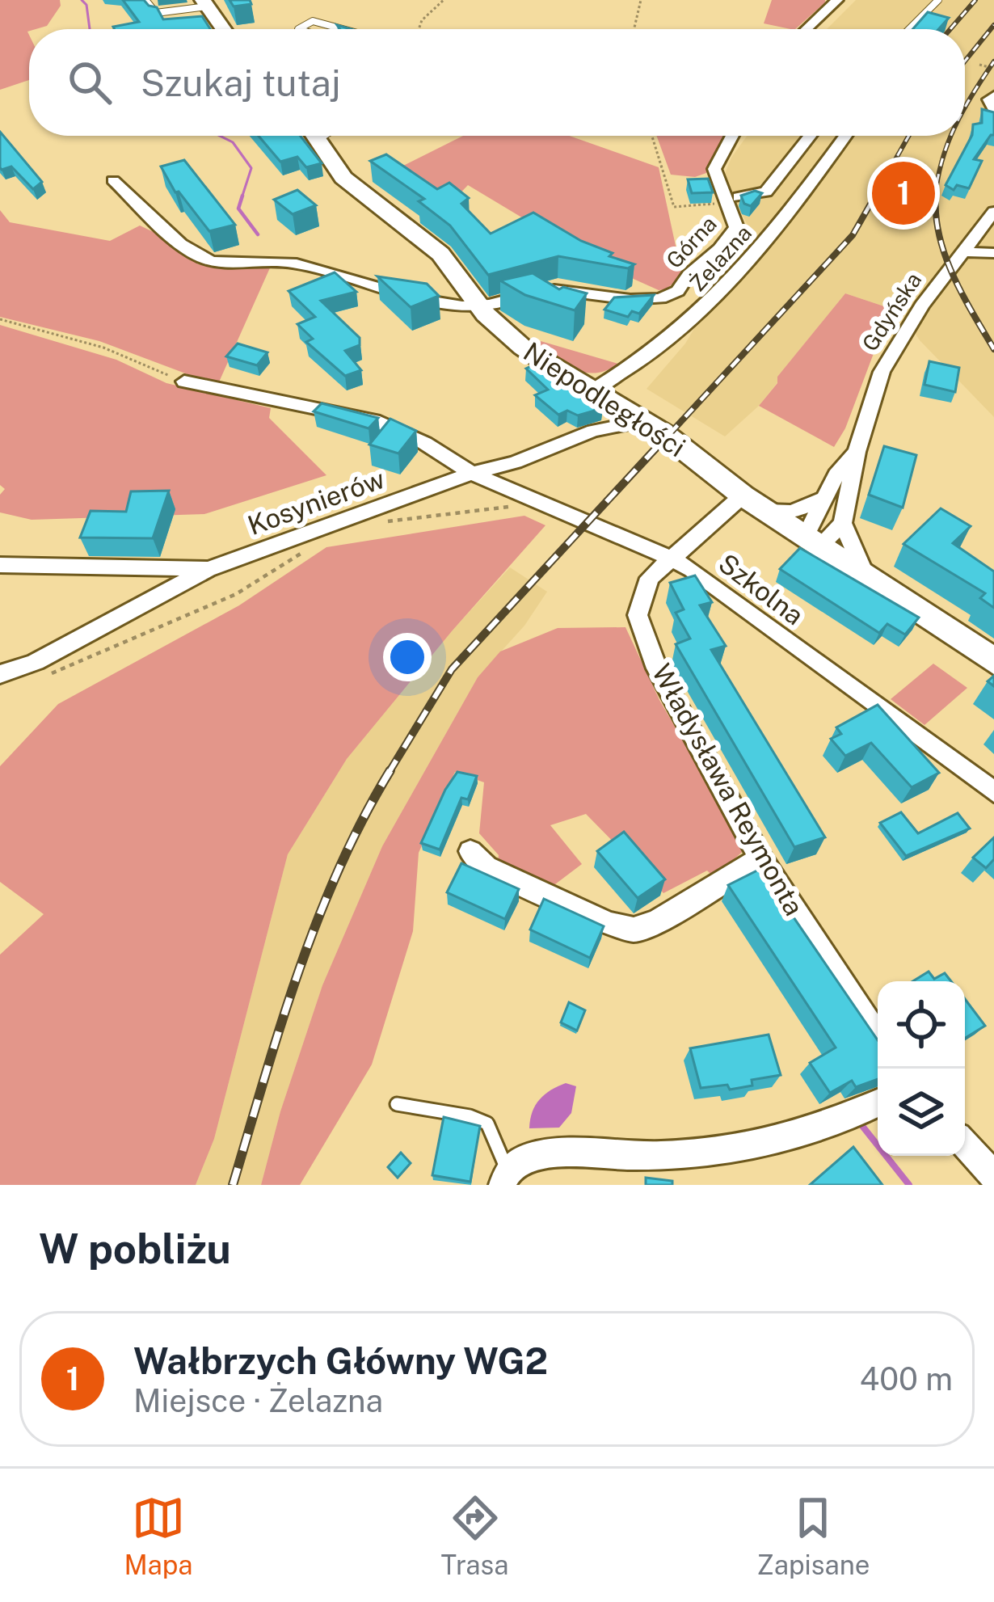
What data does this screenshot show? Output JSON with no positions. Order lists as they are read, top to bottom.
{
  "streets": {
    "main road": ["Niepodległości"],
    "street": [
      "Górna",
      "Żelazna",
      "Gdyńska",
      "Kosynierów",
      "Szkolna",
      "Władysława Reymonta"
    ]
  },
  "crossings": [
    ["Górna", "Żelazna"],
    ["Górna", "Niepodległości"],
    ["Żelazna", "Niepodległości"],
    ["Gdyńska", "Niepodległości"],
    ["Niepodległości", "Kosynierów"],
    ["Niepodległości", "Władysława Reymonta"],
    ["Kosynierów", "Szkolna"],
    ["Szkolna", "Władysława Reymonta"]
  ],
  "page": {
    "search": "Szukaj tutaj",
    "pins": "1",
    "heading": "W pobliżu",
    "list": [
      {
        "mark": "1",
        "name": "Wałbrzych Główny WG2",
        "note": "Miejsce · Żelazna",
        "value": "400 m"
      }
    ],
    "nav": ["Mapa", "Trasa", "Zapisane"]
  }
}
